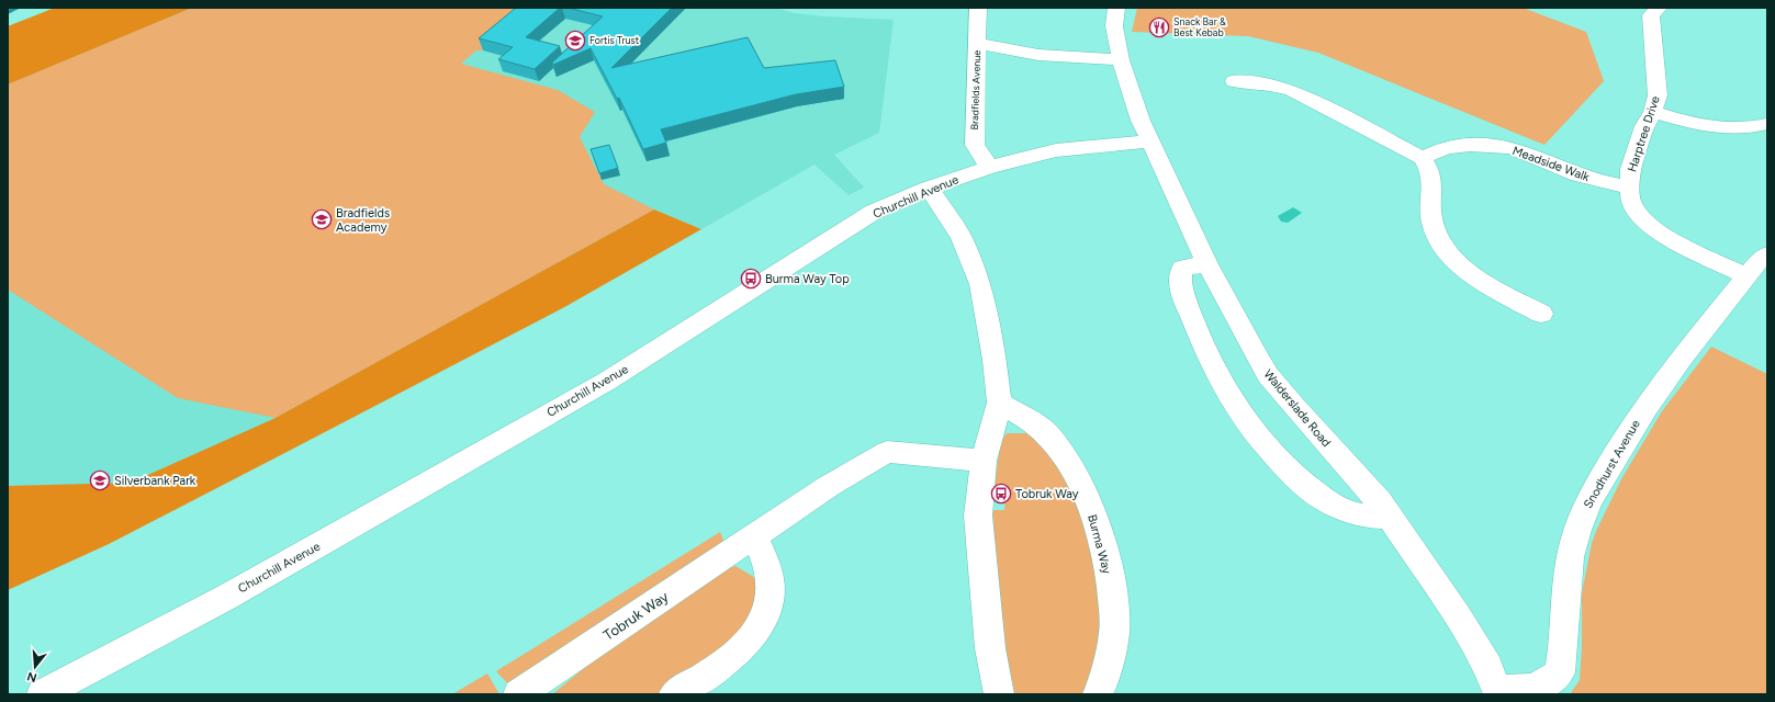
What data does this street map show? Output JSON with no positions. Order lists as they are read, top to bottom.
{
  "streets": {
    "street": [
      "Bradfields Avenue",
      "Harptree Drive",
      "Meadside Walk",
      "Churchill Avenue",
      "Walderslade Road",
      "Snodhurst Avenue",
      "Burma Way",
      "Tobruk Way"
    ]
  },
  "crossings": [
    ["Bradfields Avenue", "Churchill Avenue"],
    ["Harptree Drive", "Meadside Walk"],
    ["Harptree Drive", "Snodhurst Avenue"],
    ["Churchill Avenue", "Walderslade Road"],
    ["Walderslade Road", "Snodhurst Avenue"]
  ],
  "places": {
    "restaurant": ["Snack Bar & Best Kebab"],
    "school or university": ["Fortis Trust", "Bradfields Academy", "Silverbank Park"],
    "bus stop": ["Burma Way Top", "Tobruk Way"]
  },
  "north": "bottom"
}
